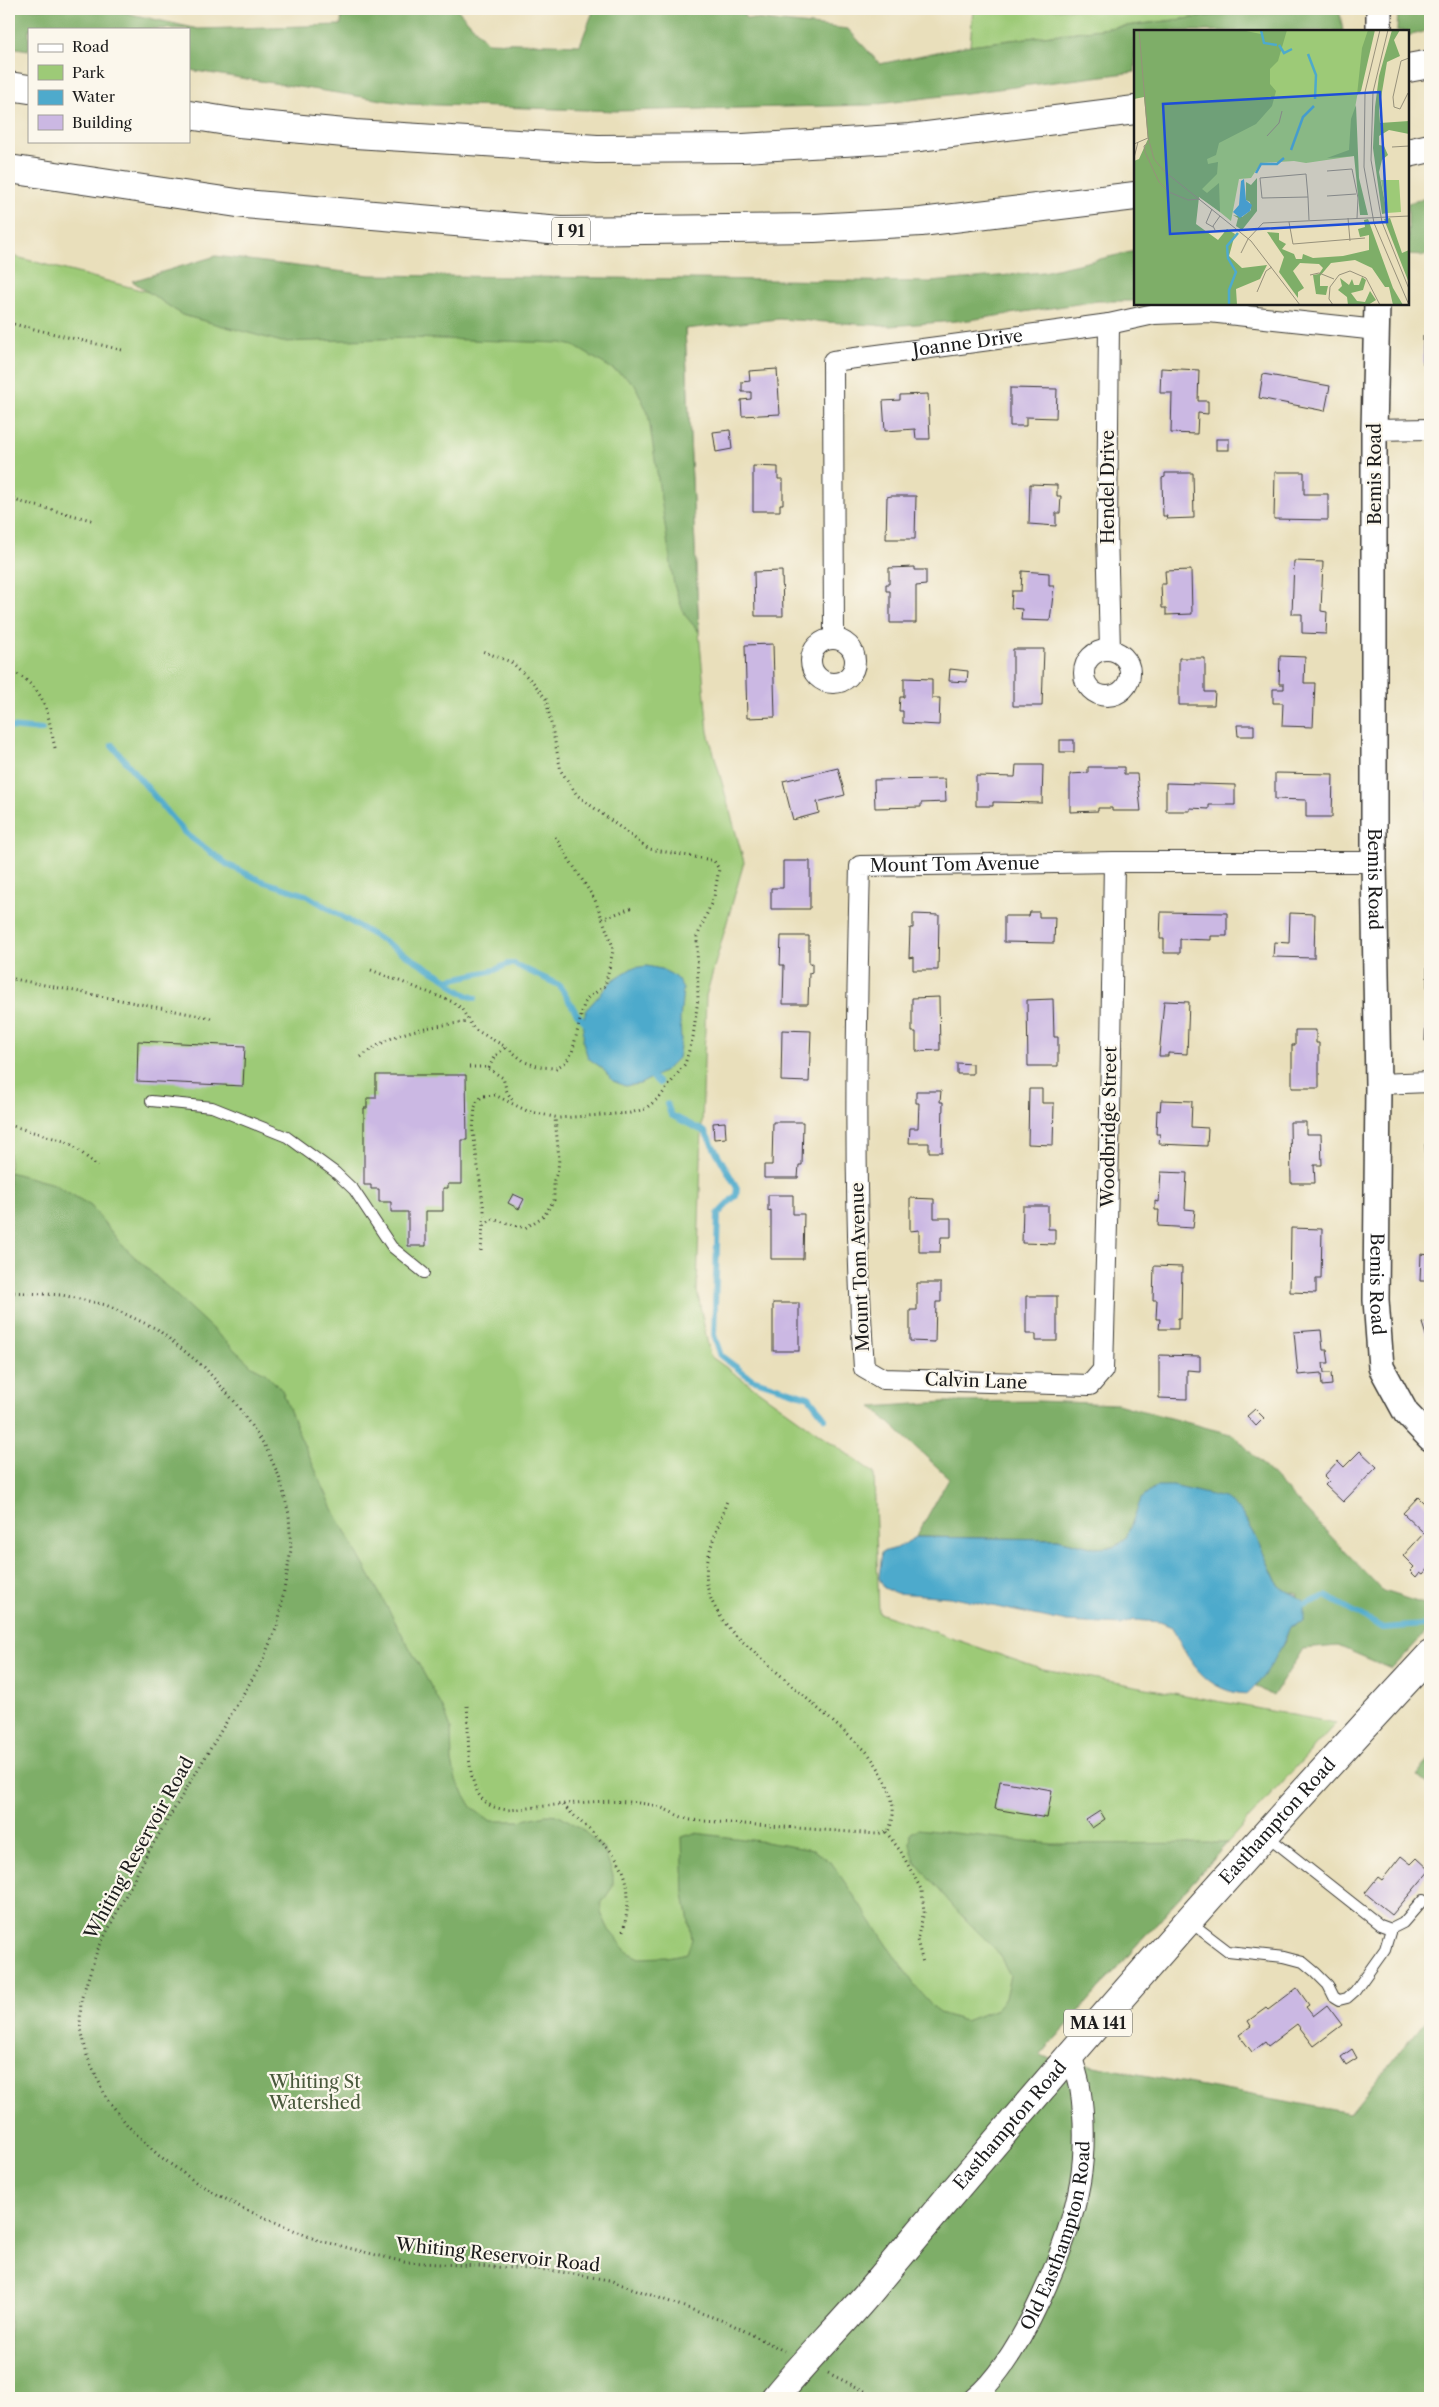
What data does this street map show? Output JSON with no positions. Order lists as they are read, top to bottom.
{
  "streets": {
    "main road": ["I 91", "Easthampton Road", "MA 141"],
    "street": [
      "Joanne Drive",
      "Bemis Road",
      "Hendel Drive",
      "Mount Tom Avenue",
      "Woodbridge Street",
      "Calvin Lane",
      "Old Easthampton Road"
    ],
    "path": ["Whiting Reservoir Road"]
  },
  "crossings": [
    ["Joanne Drive", "Bemis Road"],
    ["Joanne Drive", "Hendel Drive"],
    ["Bemis Road", "Mount Tom Avenue"],
    ["Mount Tom Avenue", "Woodbridge Street"],
    ["Mount Tom Avenue", "Calvin Lane"],
    ["Woodbridge Street", "Calvin Lane"],
    ["Easthampton Road", "Whiting Reservoir Road"],
    ["Easthampton Road", "Old Easthampton Road"]
  ],
  "parks": ["Whiting St Watershed"],
  "legend": [
    "Road",
    "Park",
    "Water",
    "Building"
  ]
}
